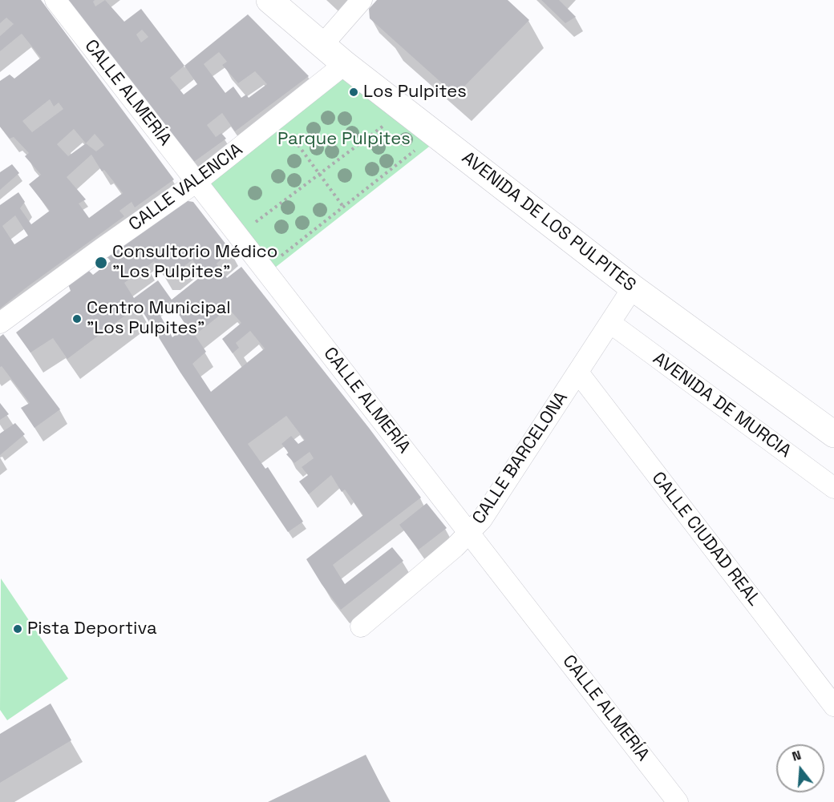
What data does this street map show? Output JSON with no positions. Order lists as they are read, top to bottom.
{
  "streets": {
    "main road": ["AVENIDA DE LOS PULPITES"],
    "street": [
      "CALLE ALMERÍA",
      "CALLE VALENCIA",
      "AVENIDA DE MURCIA",
      "CALLE BARCELONA",
      "CALLE CIUDAD REAL"
    ]
  },
  "crossings": [
    ["CALLE ALMERÍA", "CALLE VALENCIA"],
    ["CALLE ALMERÍA", "CALLE BARCELONA"],
    ["CALLE VALENCIA", "AVENIDA DE LOS PULPITES"],
    ["AVENIDA DE LOS PULPITES", "CALLE BARCELONA"],
    ["AVENIDA DE MURCIA", "CALLE BARCELONA"],
    ["CALLE BARCELONA", "CALLE CIUDAD REAL"]
  ],
  "parks": ["Parque Pulpites"],
  "places": [
    "Los Pulpites",
    "Consultorio Médico \"Los Pulpites\"",
    "Centro Municipal \"Los Pulpites\"",
    "Pista Deportiva"
  ],
  "north": "top"
}
